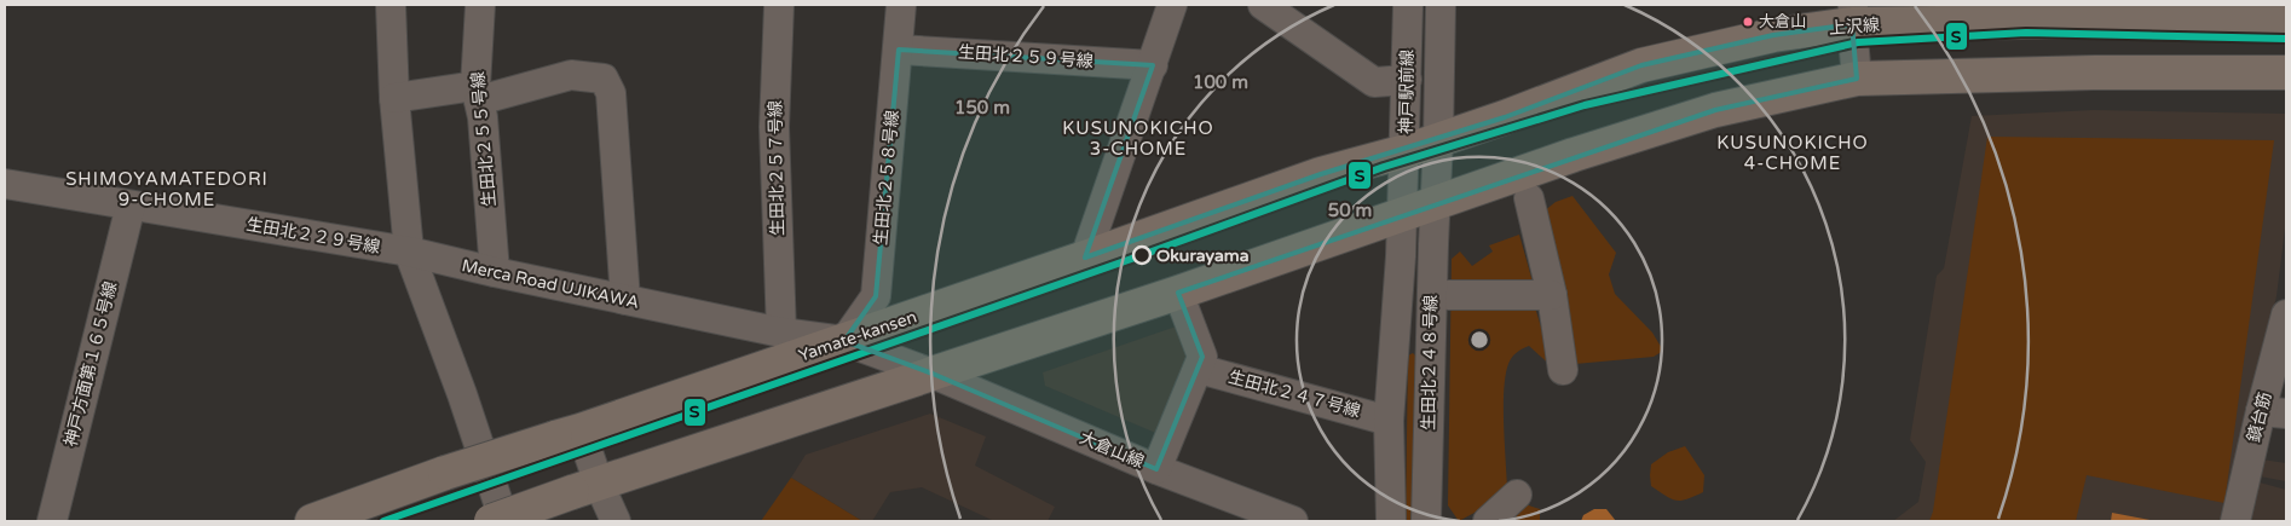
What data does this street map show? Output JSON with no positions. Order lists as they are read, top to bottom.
{
  "streets": {
    "main road": ["上沢線", "Yamate-kansen"],
    "street": [
      "生田北２５９号線",
      "神戸駅前線",
      "生田北２５５号線",
      "生田北２５７号線",
      "生田北２５８号線",
      "生田北２２９号線",
      "Merca Road UJIKAWA",
      "生田北２４８号線",
      "神戸方面第１６５号線",
      "生田北２４７号線",
      "鎮台筋",
      "大倉山線"
    ]
  },
  "crossings": [
    ["上沢線", "神戸駅前線"],
    ["上沢線", "Yamate-kansen"],
    ["生田北２５９号線", "生田北２５８号線"],
    ["神戸駅前線", "Yamate-kansen"],
    ["神戸駅前線", "生田北２４８号線"],
    ["生田北２５５号線", "Merca Road UJIKAWA"],
    ["生田北２５７号線", "Merca Road UJIKAWA"],
    ["生田北２５８号線", "Merca Road UJIKAWA"],
    ["生田北２５８号線", "Yamate-kansen"],
    ["生田北２２９号線", "Merca Road UJIKAWA"],
    ["生田北２２９号線", "神戸方面第１６５号線"],
    ["Merca Road UJIKAWA", "Yamate-kansen"],
    ["Merca Road UJIKAWA", "大倉山線"],
    ["生田北２４８号線", "生田北２４７号線"]
  ],
  "districts": ["KUSUNOKICHO 3-CHOME", "KUSUNOKICHO 4-CHOME", "SHIMOYAMATEDORI 9-CHOME"],
  "places": ["大倉山", "Okurayama"],
  "lines": ["transit line S"],
  "rings": ["100 m", "150 m", "50 m"]
}
